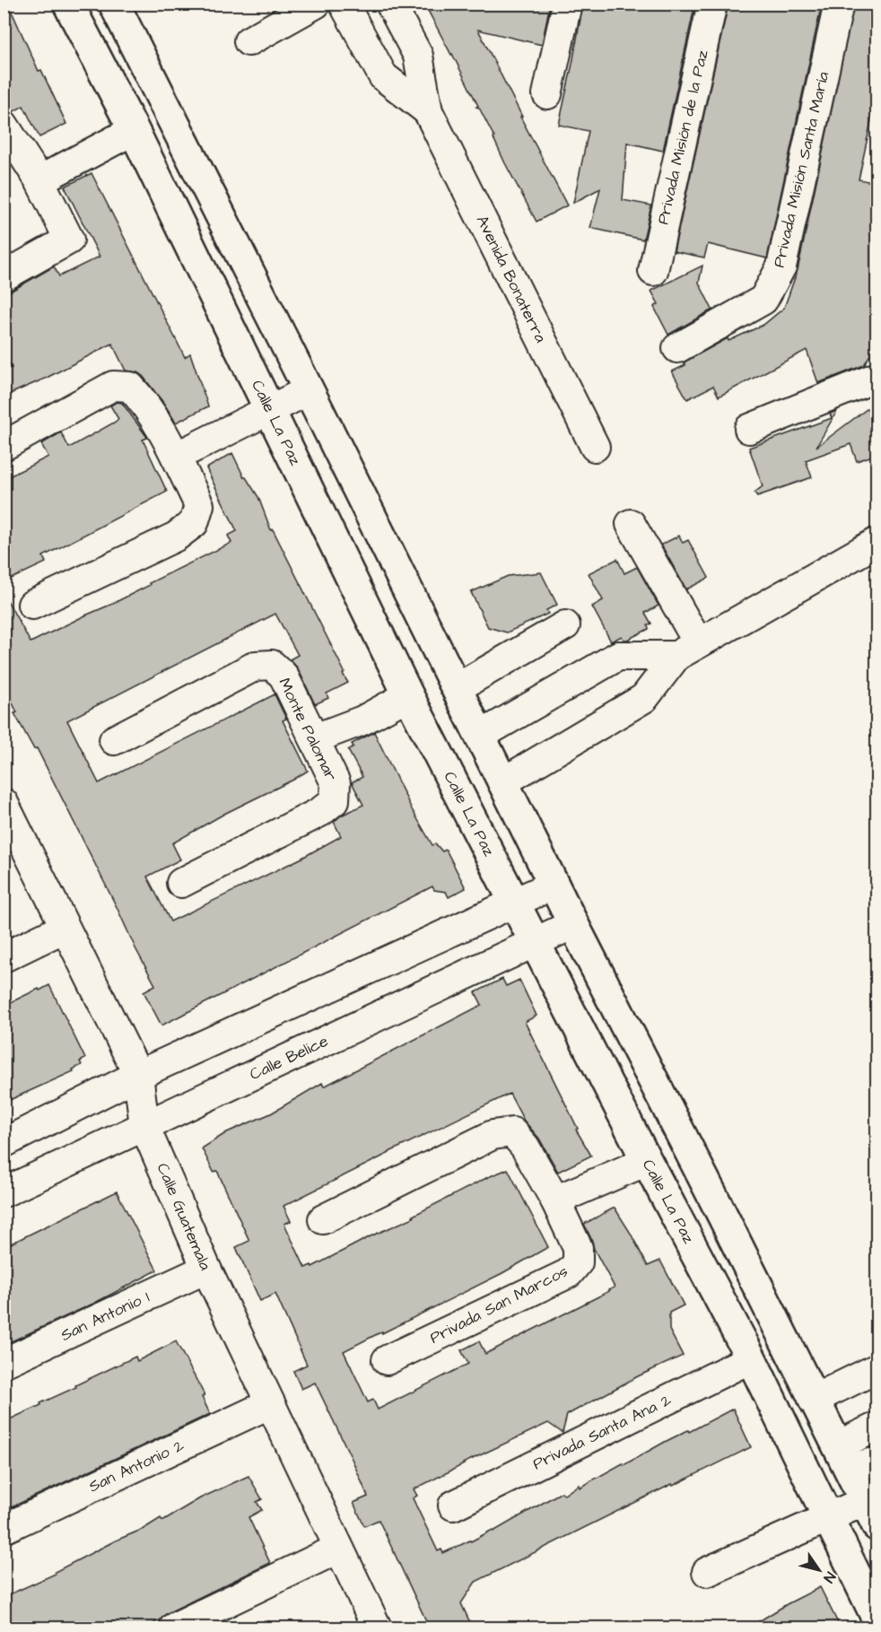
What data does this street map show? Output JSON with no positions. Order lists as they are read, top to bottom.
{
  "streets": {
    "main road": ["Calle La Paz"],
    "street": [
      "Privada Misión de la Paz",
      "Privada Misión Santa María",
      "Avenida Bonaterra",
      "Monte Palomar",
      "Calle Belice",
      "Calle Guatemala",
      "Privada San Marcos",
      "San Antonio 1",
      "Privada Santa Ana 2",
      "San Antonio 2"
    ]
  },
  "crossings": [
    ["Calle La Paz", "Calle Belice"],
    ["Calle La Paz", "Privada Santa Ana 2"],
    ["Calle Belice", "Calle Guatemala"],
    ["Calle Guatemala", "San Antonio 1"],
    ["Calle Guatemala", "San Antonio 2"]
  ],
  "north": "bottom right"
}
